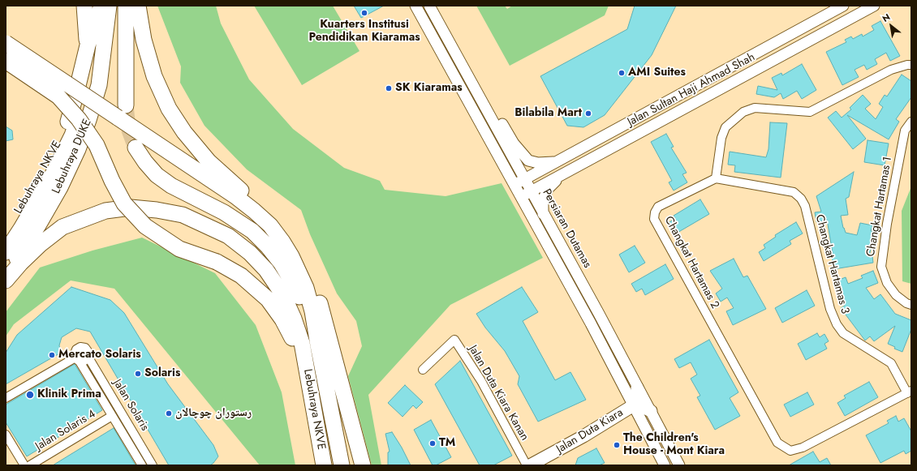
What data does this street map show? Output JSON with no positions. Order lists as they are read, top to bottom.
{
  "streets": {
    "highway": ["Lebuhraya DUKE", "Lebuhraya NKVE"],
    "main road": ["Jalan Duta Kiara"],
    "street": [
      "Jalan Sultan Haji Ahmad Shah",
      "Changkat Hartamas 1",
      "Persiaran Dutamas",
      "Changkat Hartamas 2",
      "Changkat Hartamas 3",
      "Jalan Duta Kiara Kanan",
      "Jalan Solaris",
      "Jalan Solaris 4"
    ]
  },
  "crossings": [
    ["Jalan Sultan Haji Ahmad Shah", "Persiaran Dutamas"],
    ["Changkat Hartamas 2", "Changkat Hartamas 3"],
    ["Jalan Duta Kiara Kanan", "Jalan Duta Kiara"],
    ["Jalan Solaris", "Jalan Solaris 4"]
  ],
  "places": [
    "Kuarters Institusi Pendidikan Kiaramas",
    "AMI Suites",
    "SK Kiaramas",
    "Bilabila Mart",
    "Mercato Solaris",
    "Solaris",
    "Klinik Prima",
    "رستوران چوچالان",
    "TM",
    "The Children's House - Mont Kiara"
  ],
  "north": "top left"
}
